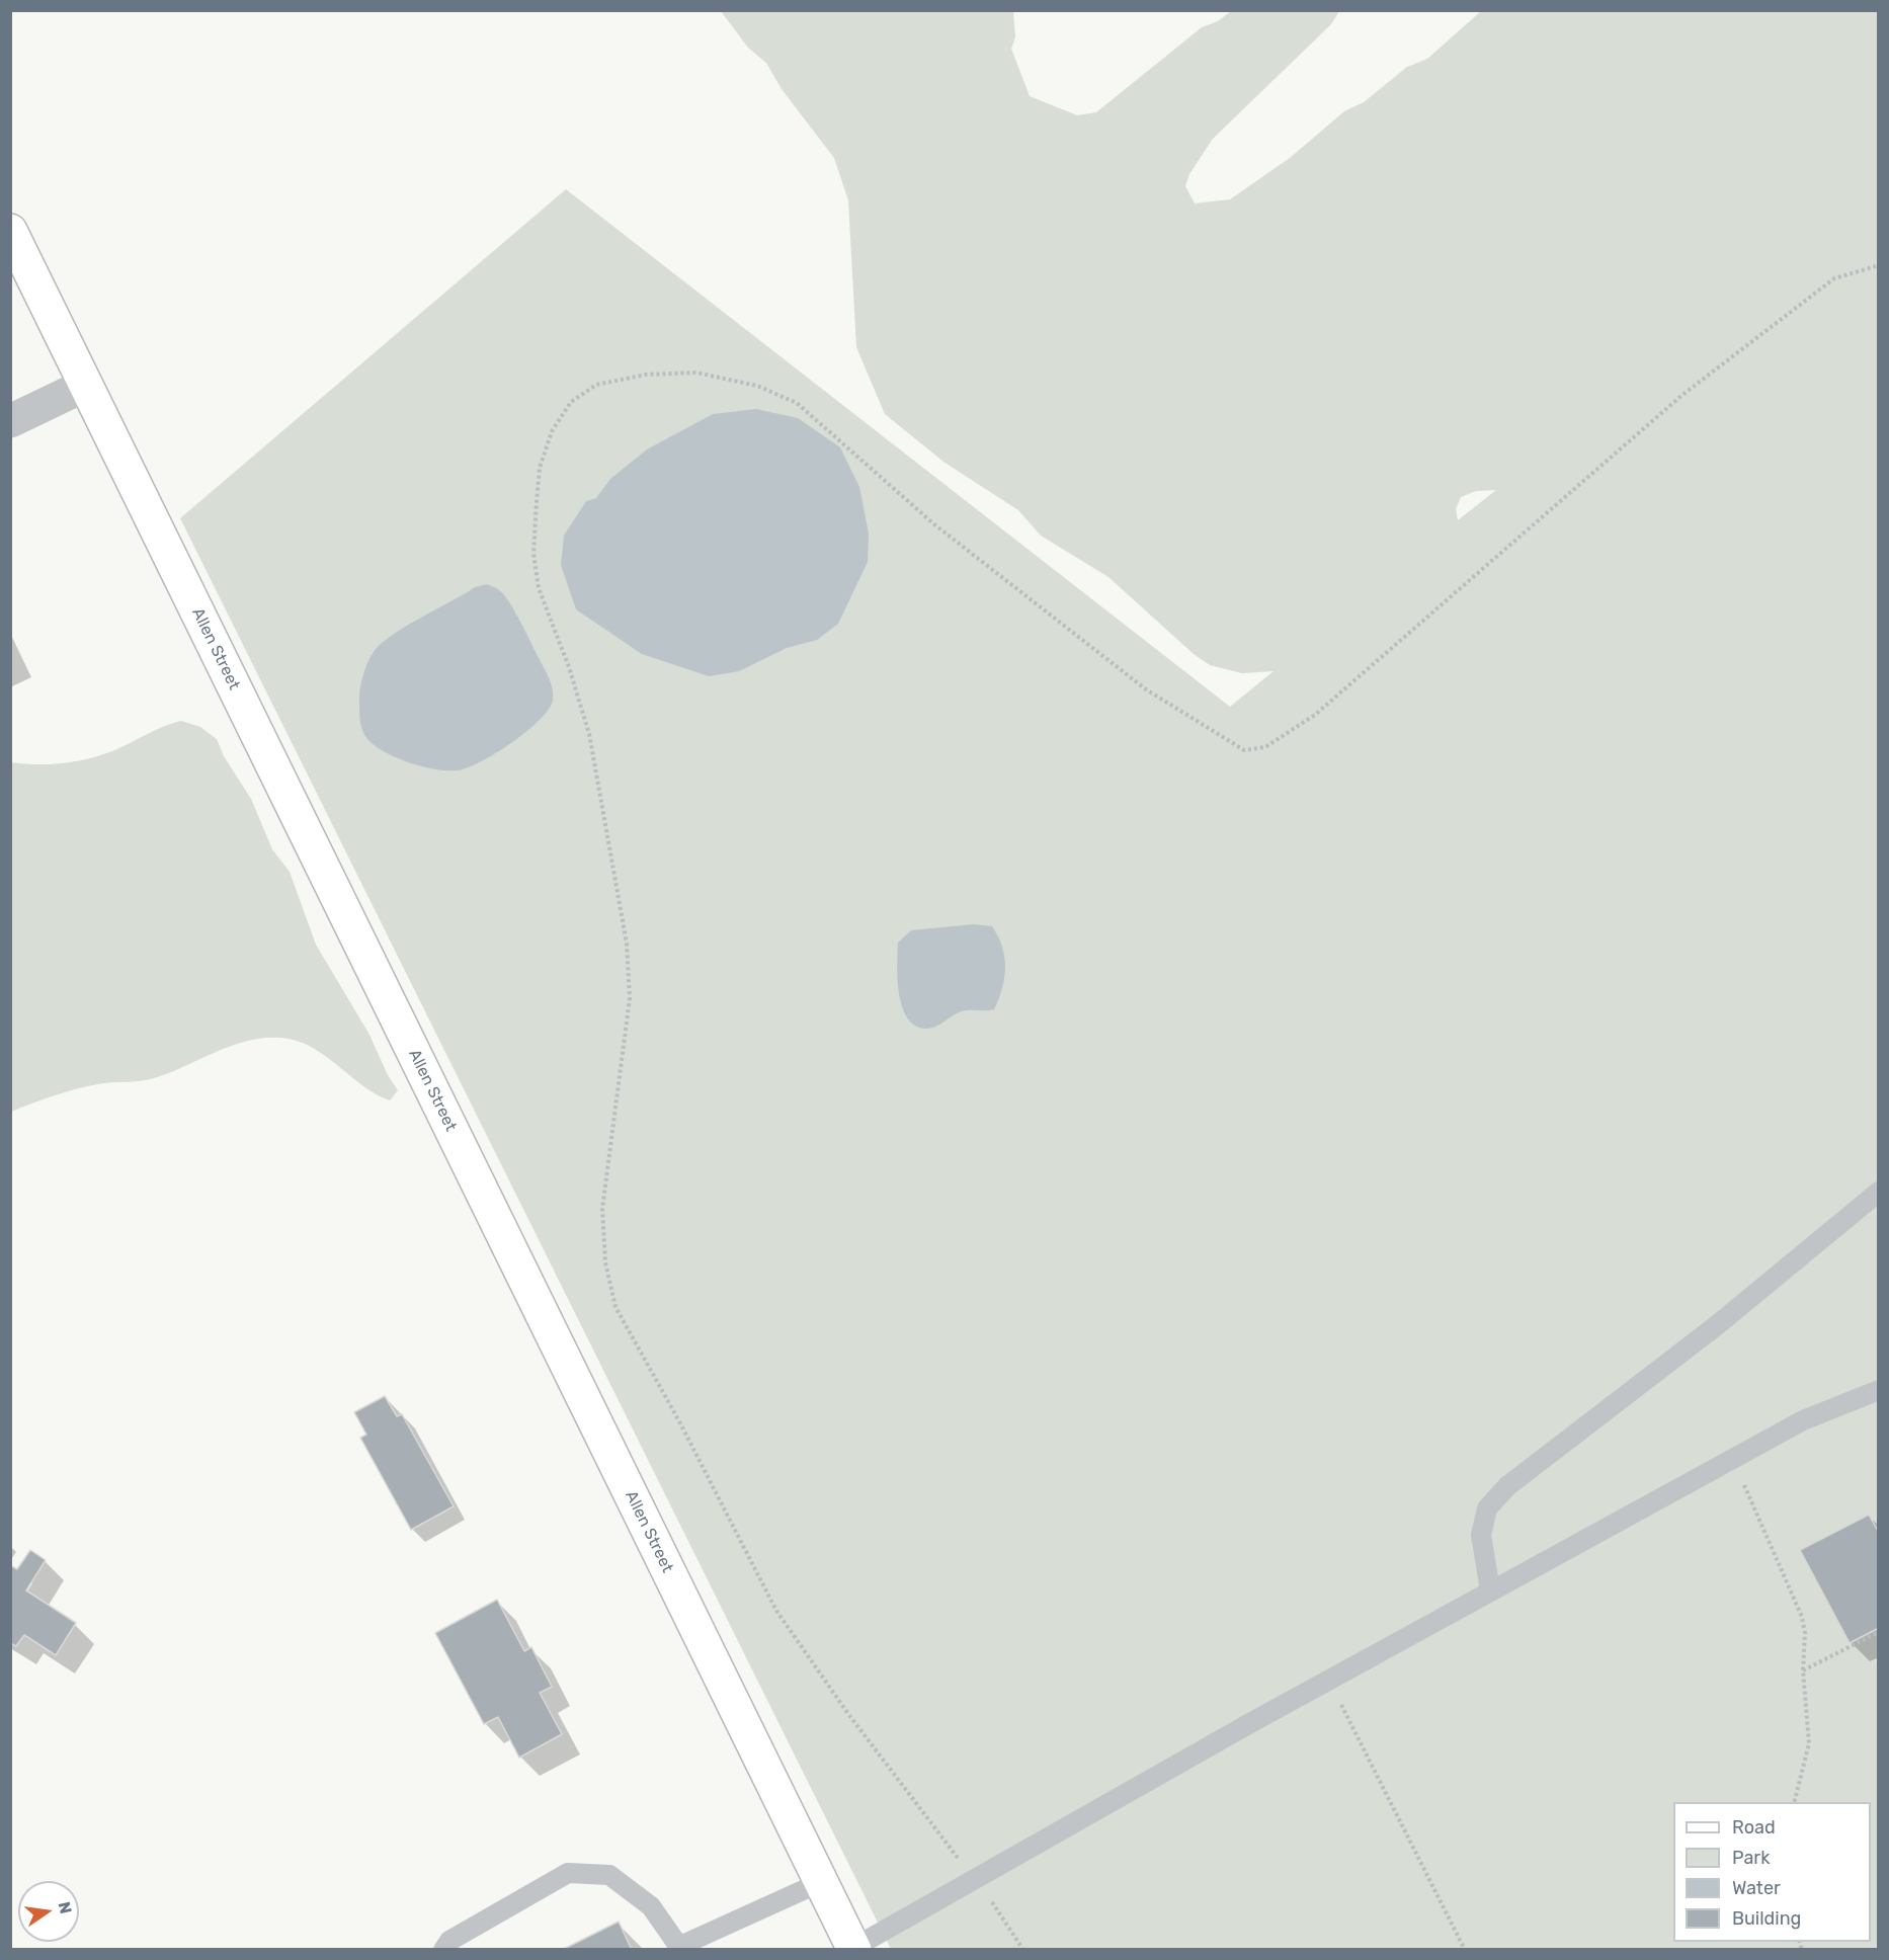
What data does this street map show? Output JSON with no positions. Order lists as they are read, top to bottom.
{
  "streets": {
    "street": ["Allen Street"]
  },
  "legend": [
    "Road",
    "Park",
    "Water",
    "Building"
  ],
  "north": "right"
}
